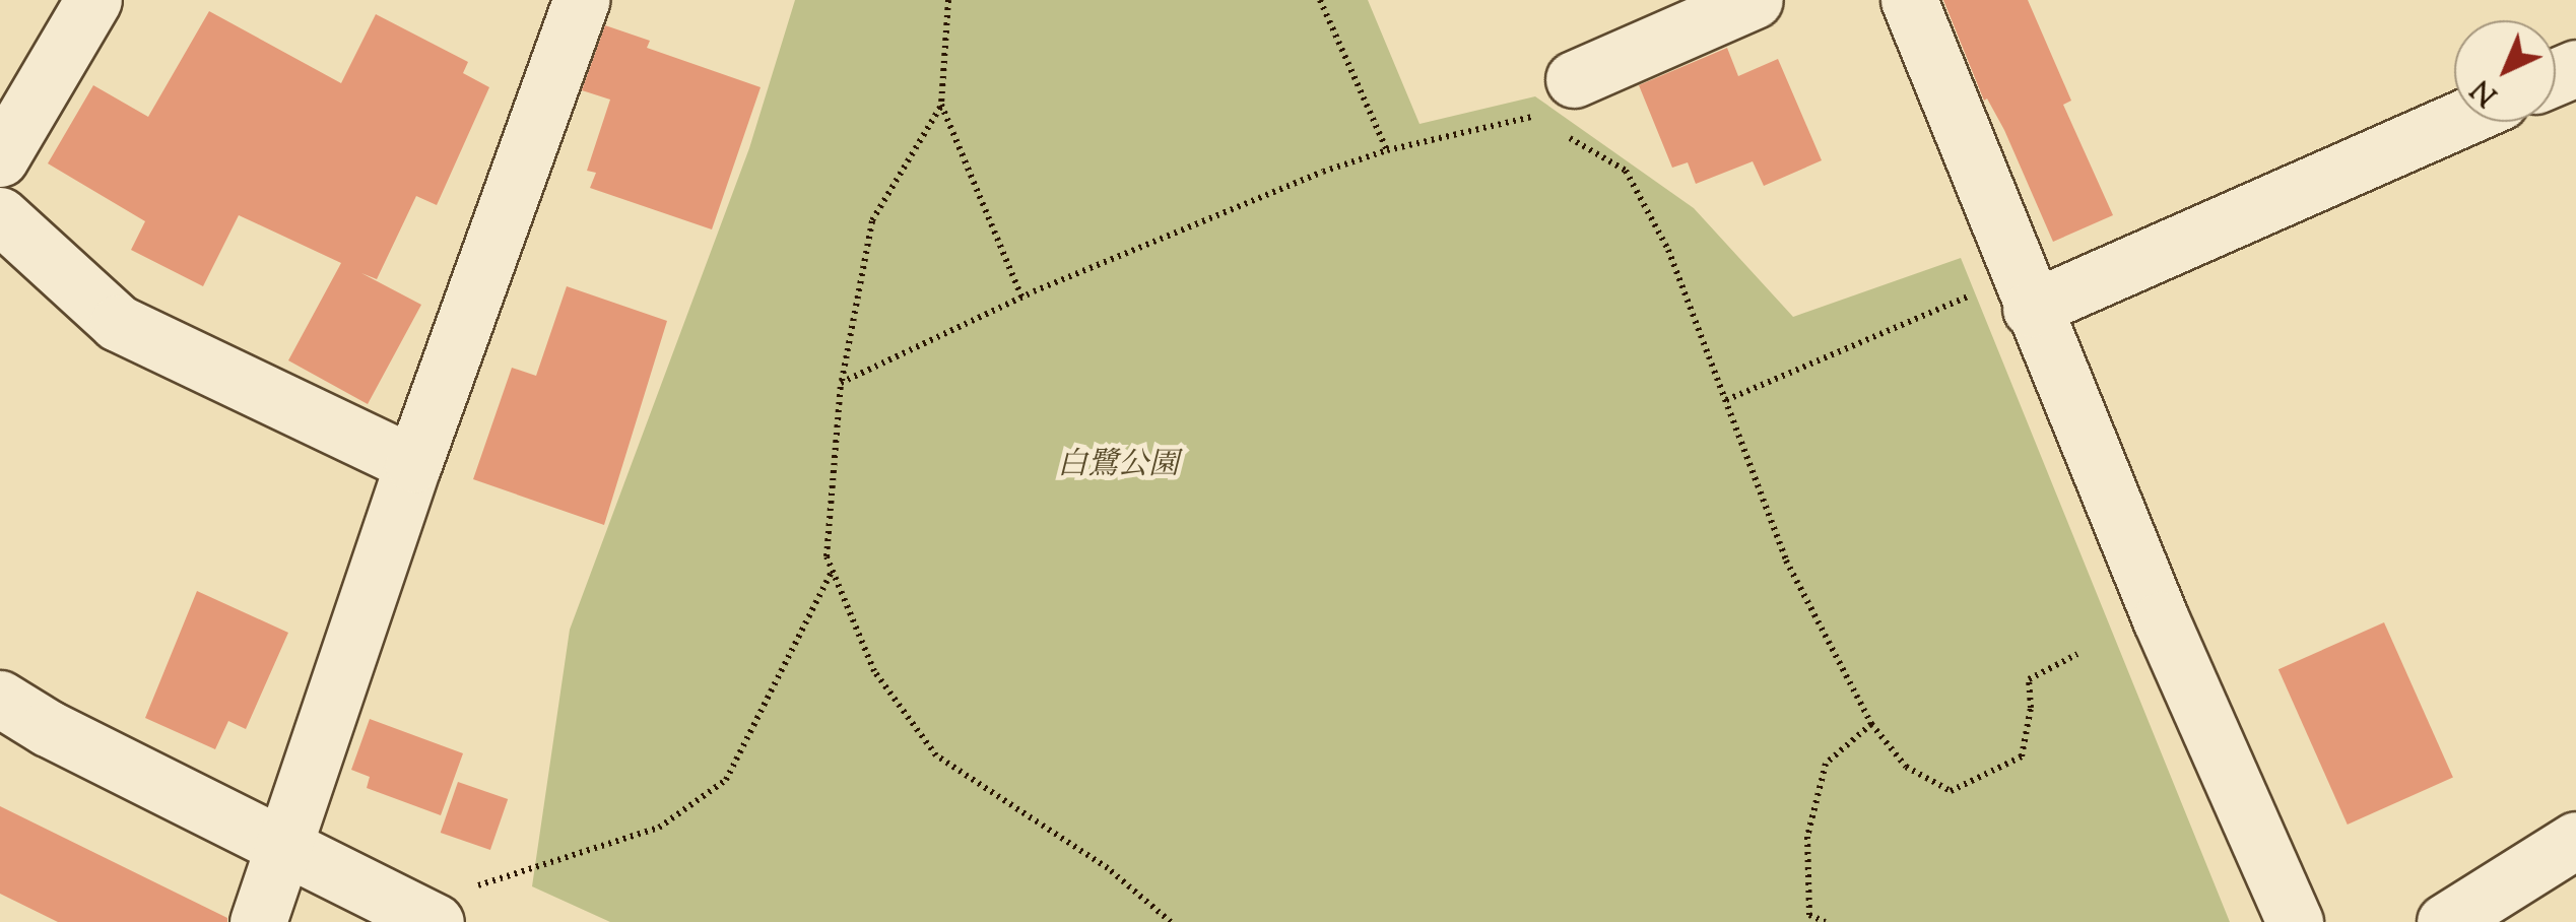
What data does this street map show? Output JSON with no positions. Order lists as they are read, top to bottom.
{
  "parks": ["白鷺公園"],
  "north": "bottom left"
}
